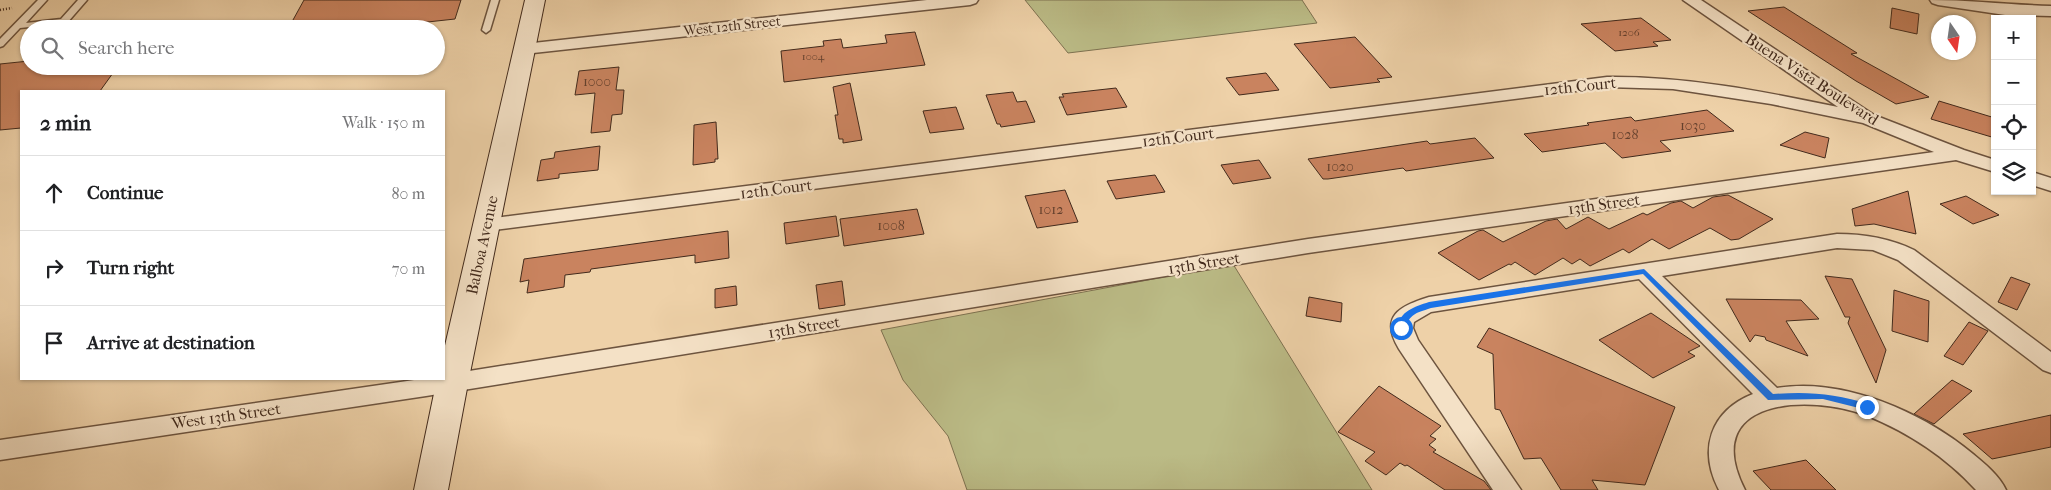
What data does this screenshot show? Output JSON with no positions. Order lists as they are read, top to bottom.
{
  "streets": {
    "street": [
      "West 12th Street",
      "Buena Vista Boulevard",
      "12th Court",
      "13th Street",
      "Balboa Avenue",
      "West 13th Street"
    ]
  },
  "crossings": [
    ["West 12th Street", "Balboa Avenue"],
    ["Buena Vista Boulevard", "12th Court"],
    ["Buena Vista Boulevard", "13th Street"],
    ["12th Court", "Balboa Avenue"],
    ["13th Street", "Balboa Avenue"],
    ["13th Street", "West 13th Street"],
    ["Balboa Avenue", "West 13th Street"]
  ],
  "house_numbers": [
    "1206",
    "1004",
    "1000",
    "1030",
    "1028",
    "1020",
    "1012",
    "1008"
  ],
  "north": "bottom",
  "page": {
    "map_buttons": ["+", "−"],
    "search": "Search here",
    "heading": ["2 min", "Walk · 150 m"],
    "list": [
      ["Continue", "80 m"],
      ["Turn right", "70 m"],
      "Arrive at destination"
    ]
  }
}
